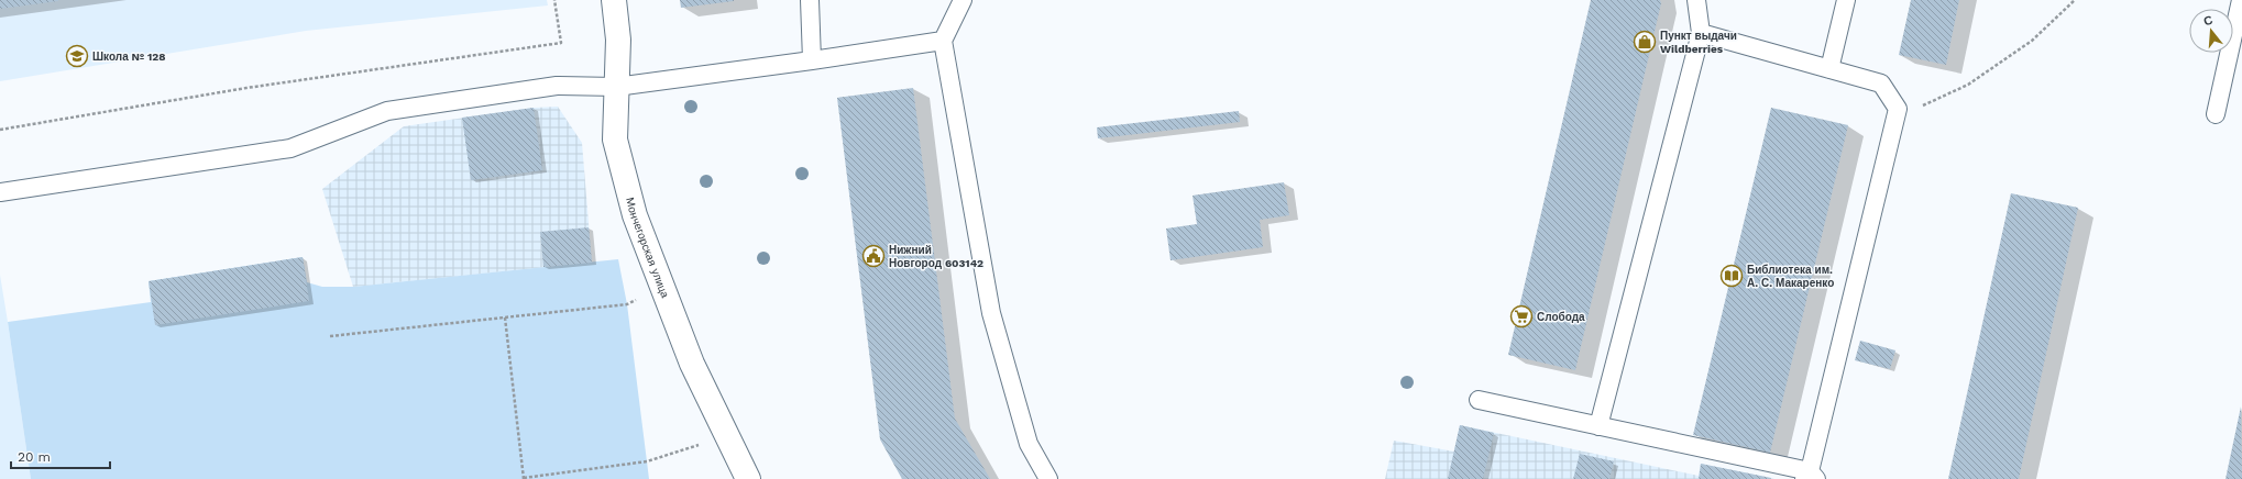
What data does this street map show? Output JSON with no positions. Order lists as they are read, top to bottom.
{
  "streets": {
    "street": ["Мончегорская улица"]
  },
  "places": {
    "shop": ["Пункт выдачи Wildberries"],
    "school or university": ["Школа № 128"],
    "public building": ["Нижний Новгород 603142"],
    "library": ["Библиотека им. А. С. Макаренко"],
    "supermarket": ["Слобода"]
  },
  "scale_bar": "20 m",
  "north": "top"
}
